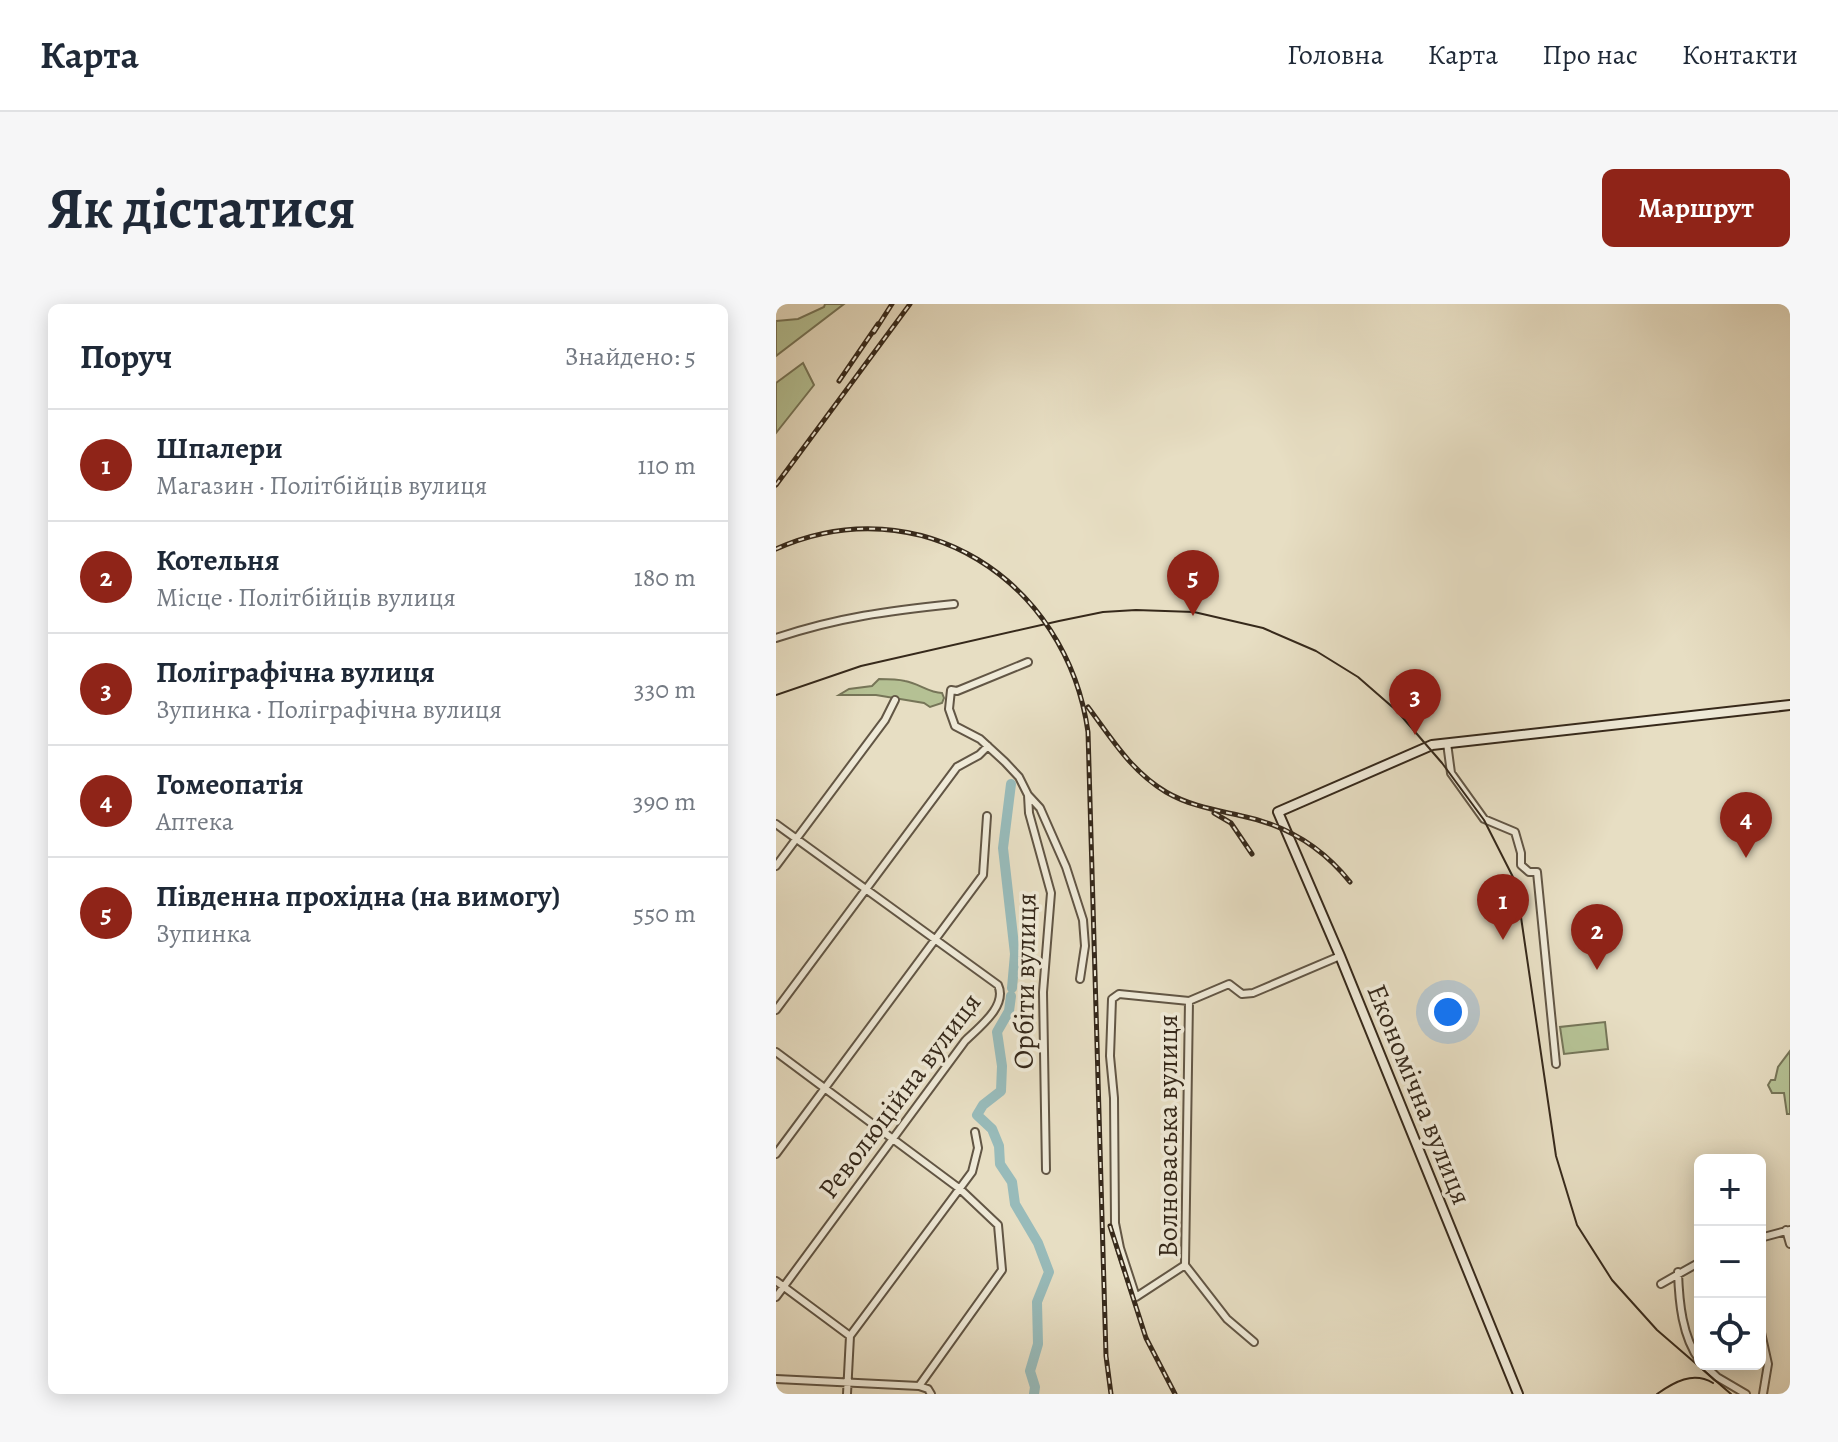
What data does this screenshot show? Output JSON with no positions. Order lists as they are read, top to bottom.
{
  "streets": {
    "street": [
      "Орбіти вулиця",
      "Економічна вулиця",
      "Революційна вулиця",
      "Волноваська вулиця"
    ]
  },
  "page": {
    "header": "Карта",
    "nav": [
      "Головна",
      "Карта",
      "Про нас",
      "Контакти"
    ],
    "buttons": "Маршрут",
    "title": "Як дістатися",
    "heading": ["Поруч", "Знайдено: 5"],
    "list": [
      {
        "mark": "1",
        "name": "Шпалери",
        "note": "Магазин · Політбійців вулиця",
        "value": "110 m"
      },
      {
        "mark": "2",
        "name": "Котельня",
        "note": "Місце · Політбійців вулиця",
        "value": "180 m"
      },
      {
        "mark": "3",
        "name": "Поліграфічна вулиця",
        "note": "Зупинка · Поліграфічна вулиця",
        "value": "330 m"
      },
      {
        "mark": "4",
        "name": "Гомеопатія",
        "note": "Аптека",
        "value": "390 m"
      },
      {
        "mark": "5",
        "name": "Південна прохідна (на вимогу)",
        "note": "Зупинка",
        "value": "550 m"
      }
    ],
    "pins": [
      "5",
      "3",
      "4",
      "1",
      "2"
    ],
    "map_buttons": ["+", "−"]
  }
}
